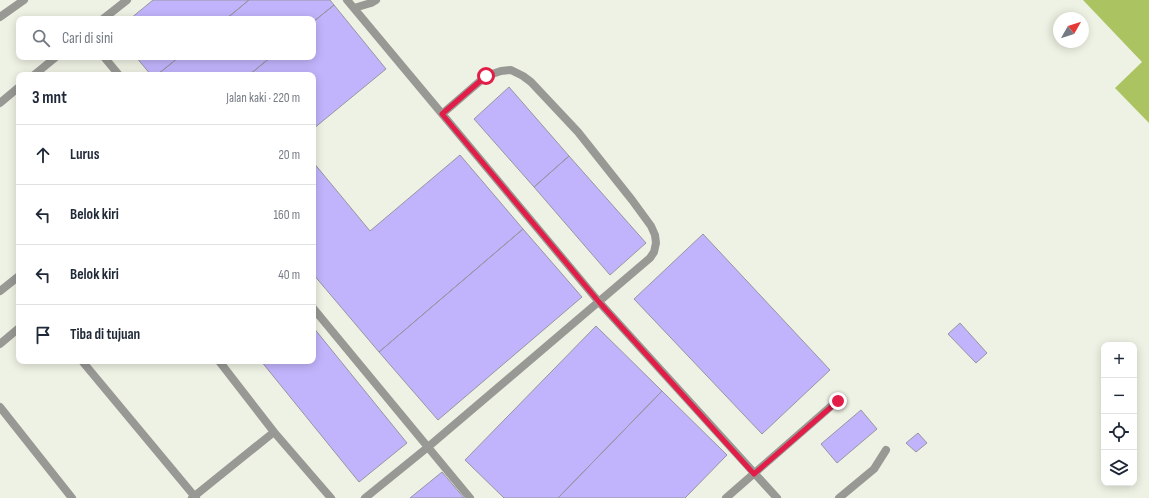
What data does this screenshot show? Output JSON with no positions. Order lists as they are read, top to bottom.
{
  "north": "top right",
  "page": {
    "search": "Cari di sini",
    "heading": ["3 mnt", "Jalan kaki · 220 m"],
    "list": [
      ["Lurus", "20 m"],
      ["Belok kiri", "160 m"],
      ["Belok kiri", "40 m"],
      "Tiba di tujuan"
    ],
    "map_buttons": ["+", "−"]
  }
}
